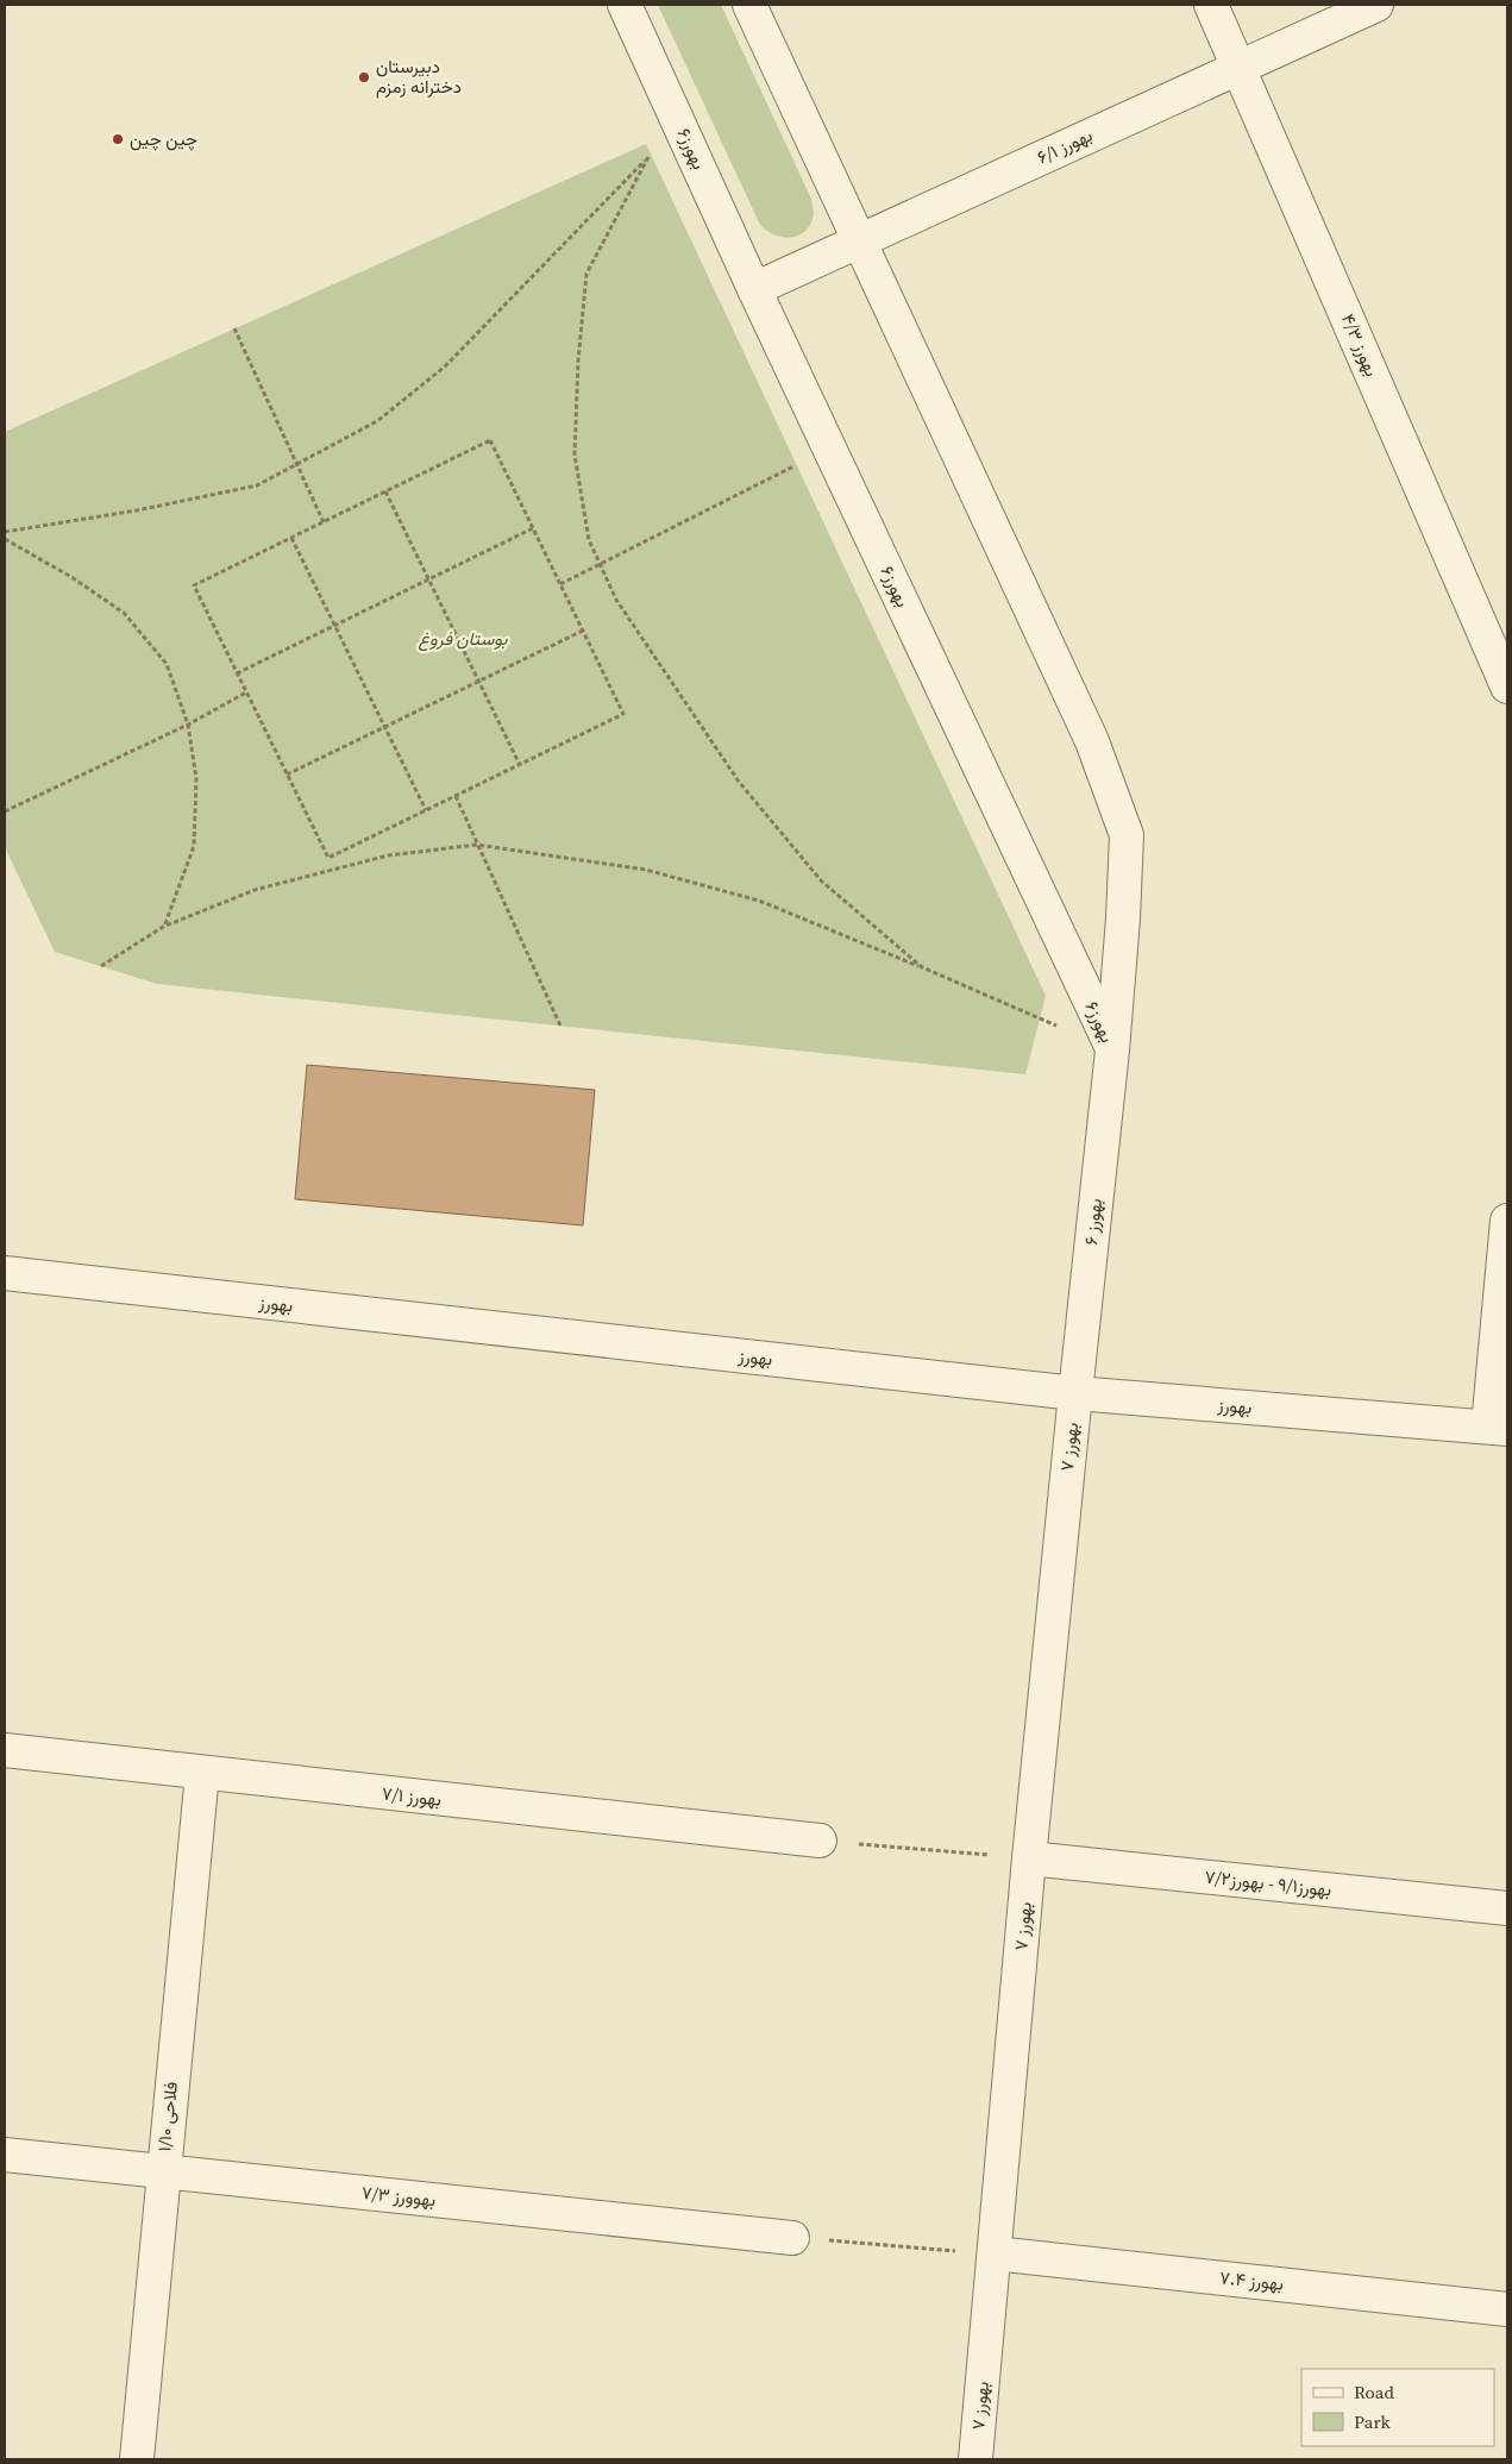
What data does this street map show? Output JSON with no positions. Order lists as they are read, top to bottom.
{
  "streets": {
    "street": [
      "بهورز ۶/۱",
      "بهورز۶",
      "بهورز ۴/۳",
      "بهورز ۶",
      "بهورز",
      "بهورز ۷",
      "بهورز ۷/۱",
      "بهورز۹/۱ - بهورز۷/۲",
      "فلاحی ۱/۱۰",
      "بهوورز ۷/۳",
      "بهورز ۷.۴"
    ]
  },
  "crossings": [
    ["بهورز ۶/۱", "بهورز۶"],
    ["بهورز ۶/۱", "بهورز ۴/۳"],
    ["بهورز۶", "بهورز ۶"],
    ["بهورز ۶", "بهورز"],
    ["بهورز ۶", "بهورز ۷"],
    ["بهورز", "بهورز ۷"],
    ["بهورز ۷", "بهورز۹/۱ - بهورز۷/۲"],
    ["بهورز ۷", "بهورز ۷.۴"],
    ["بهورز ۷/۱", "فلاحی ۱/۱۰"],
    ["فلاحی ۱/۱۰", "بهوورز ۷/۳"]
  ],
  "parks": ["بوستان فروغ"],
  "places": ["دبیرستان دخترانه زمزم", "چین چین"],
  "legend": ["Road", "Park"]
}
